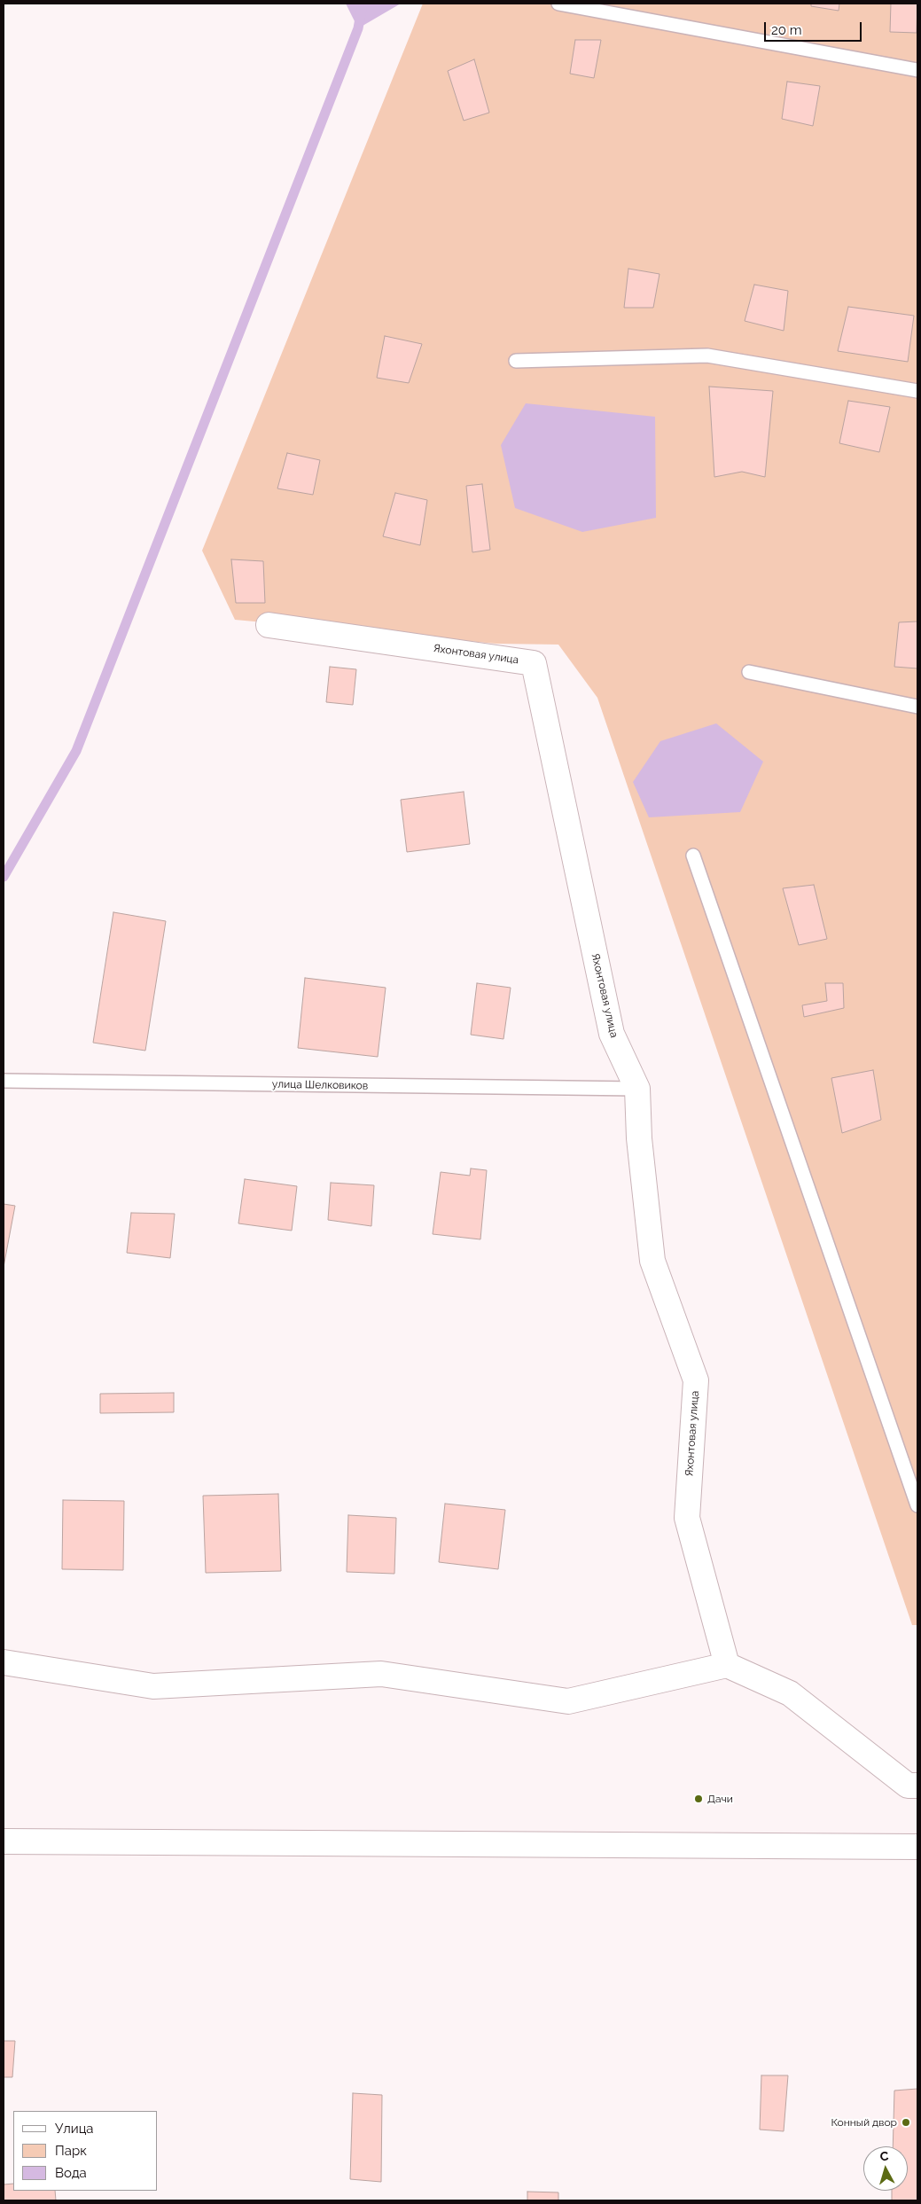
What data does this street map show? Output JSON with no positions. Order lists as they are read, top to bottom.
{
  "streets": {
    "street": ["Яхонтовая улица"],
    "lane": ["улица Шелковиков"]
  },
  "crossings": [
    ["Яхонтовая улица", "улица Шелковиков"]
  ],
  "places": ["Дачи", "Конный двор"],
  "legend": ["Улица", "Парк", "Вода"],
  "scale_bar": "20 m",
  "north": "top"
}
